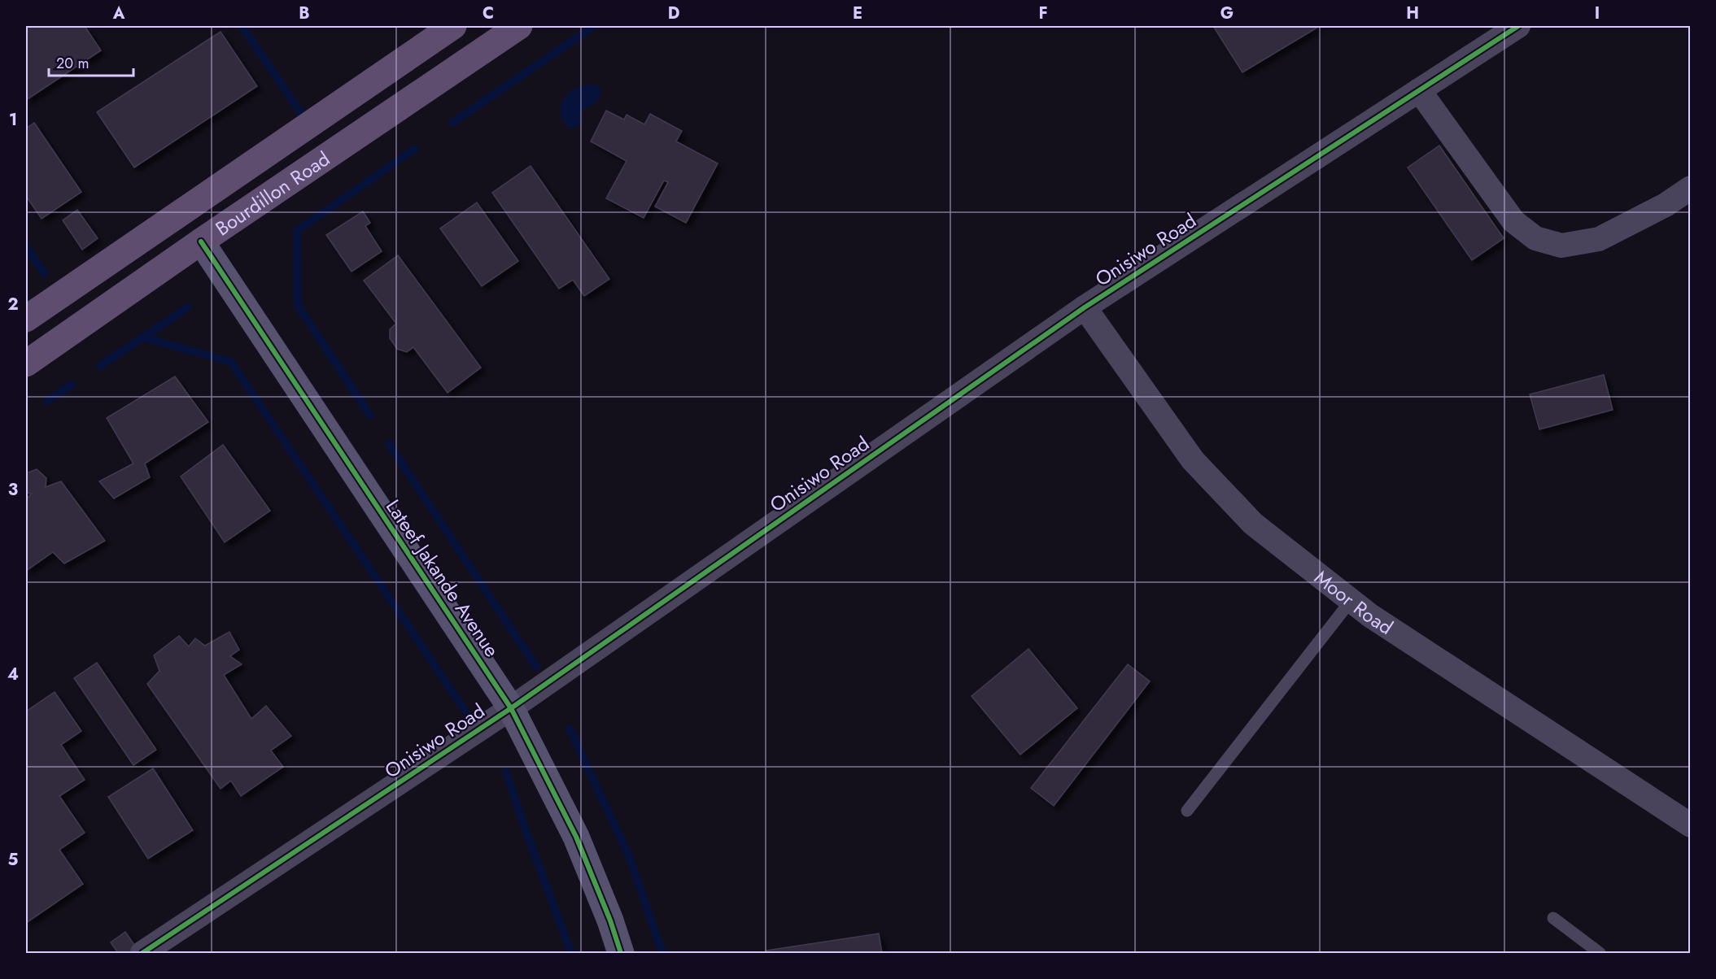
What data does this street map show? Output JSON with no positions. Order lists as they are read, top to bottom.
{
  "streets": {
    "main road": ["Bourdillon Road"],
    "street": ["Onisiwo Road", "Lateef Jakande Avenue", "Moor Road"]
  },
  "crossings": [
    ["Bourdillon Road", "Lateef Jakande Avenue"],
    ["Onisiwo Road", "Lateef Jakande Avenue"],
    ["Onisiwo Road", "Moor Road"]
  ],
  "scale_bar": "20 m",
  "grid": {
    "columns": [
      "A",
      "B",
      "C",
      "D",
      "E",
      "F",
      "G",
      "H",
      "I"
    ],
    "rows": [
      "1",
      "2",
      "3",
      "4",
      "5"
    ]
  }
}
